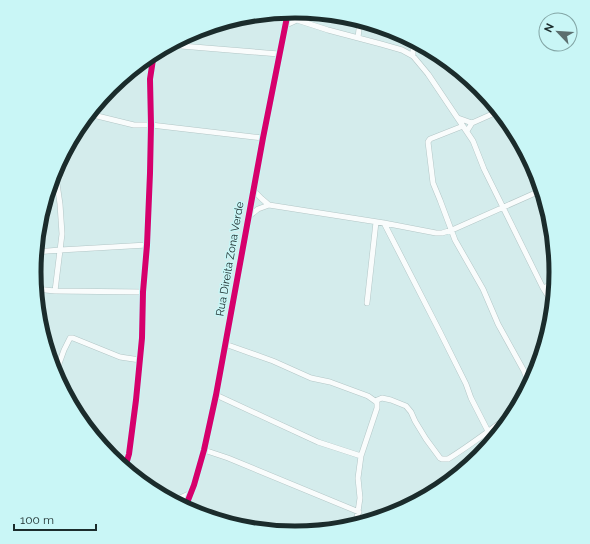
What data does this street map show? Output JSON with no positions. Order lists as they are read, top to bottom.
{
  "streets": {
    "street": ["Rua Direita Zona Verde"]
  },
  "scale_bar": "100 m",
  "north": "top left"
}
